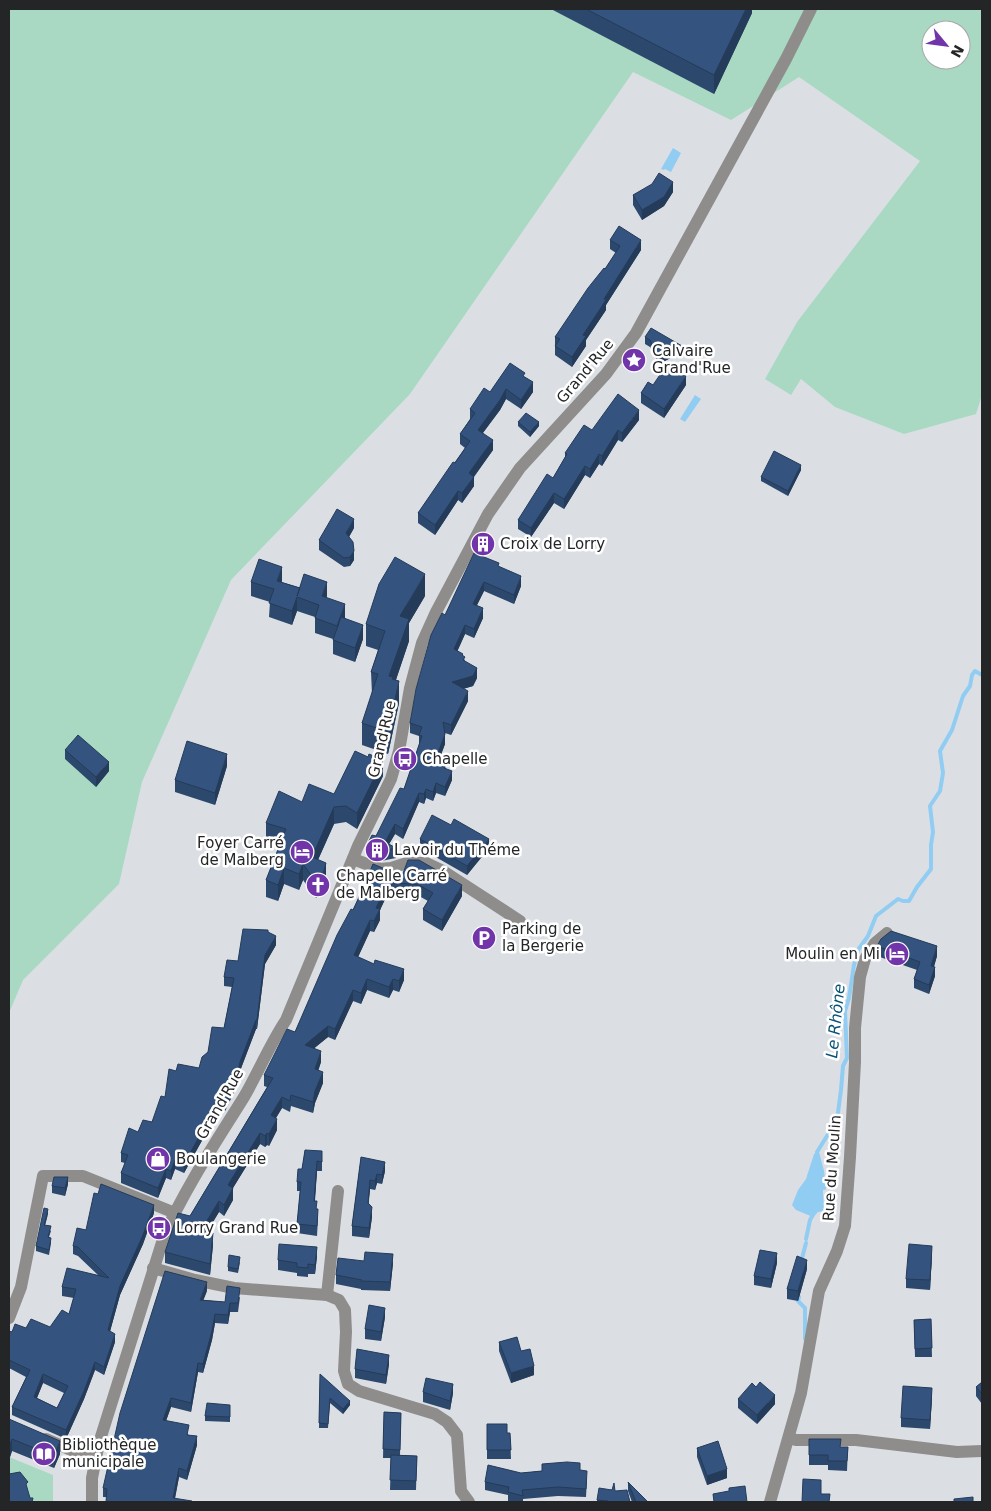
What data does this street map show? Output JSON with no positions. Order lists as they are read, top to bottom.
{
  "streets": {
    "street": ["Grand'Rue", "Rue du Moulin"]
  },
  "water": ["Le Rhône"],
  "places": {
    "place": ["Calvaire Grand'Rue"],
    "building": ["Croix de Lorry", "Lavoir du Théme"],
    "bus stop": ["Chapelle", "Lorry Grand Rue"],
    "hotel": ["Foyer Carré de Malberg", "Moulin en Mi"],
    "church": ["Chapelle Carré de Malberg"],
    "parking": ["Parking de la Bergerie"],
    "shop": ["Boulangerie"],
    "library": ["Bibliothèque municipale"]
  },
  "north": "bottom right"
}
